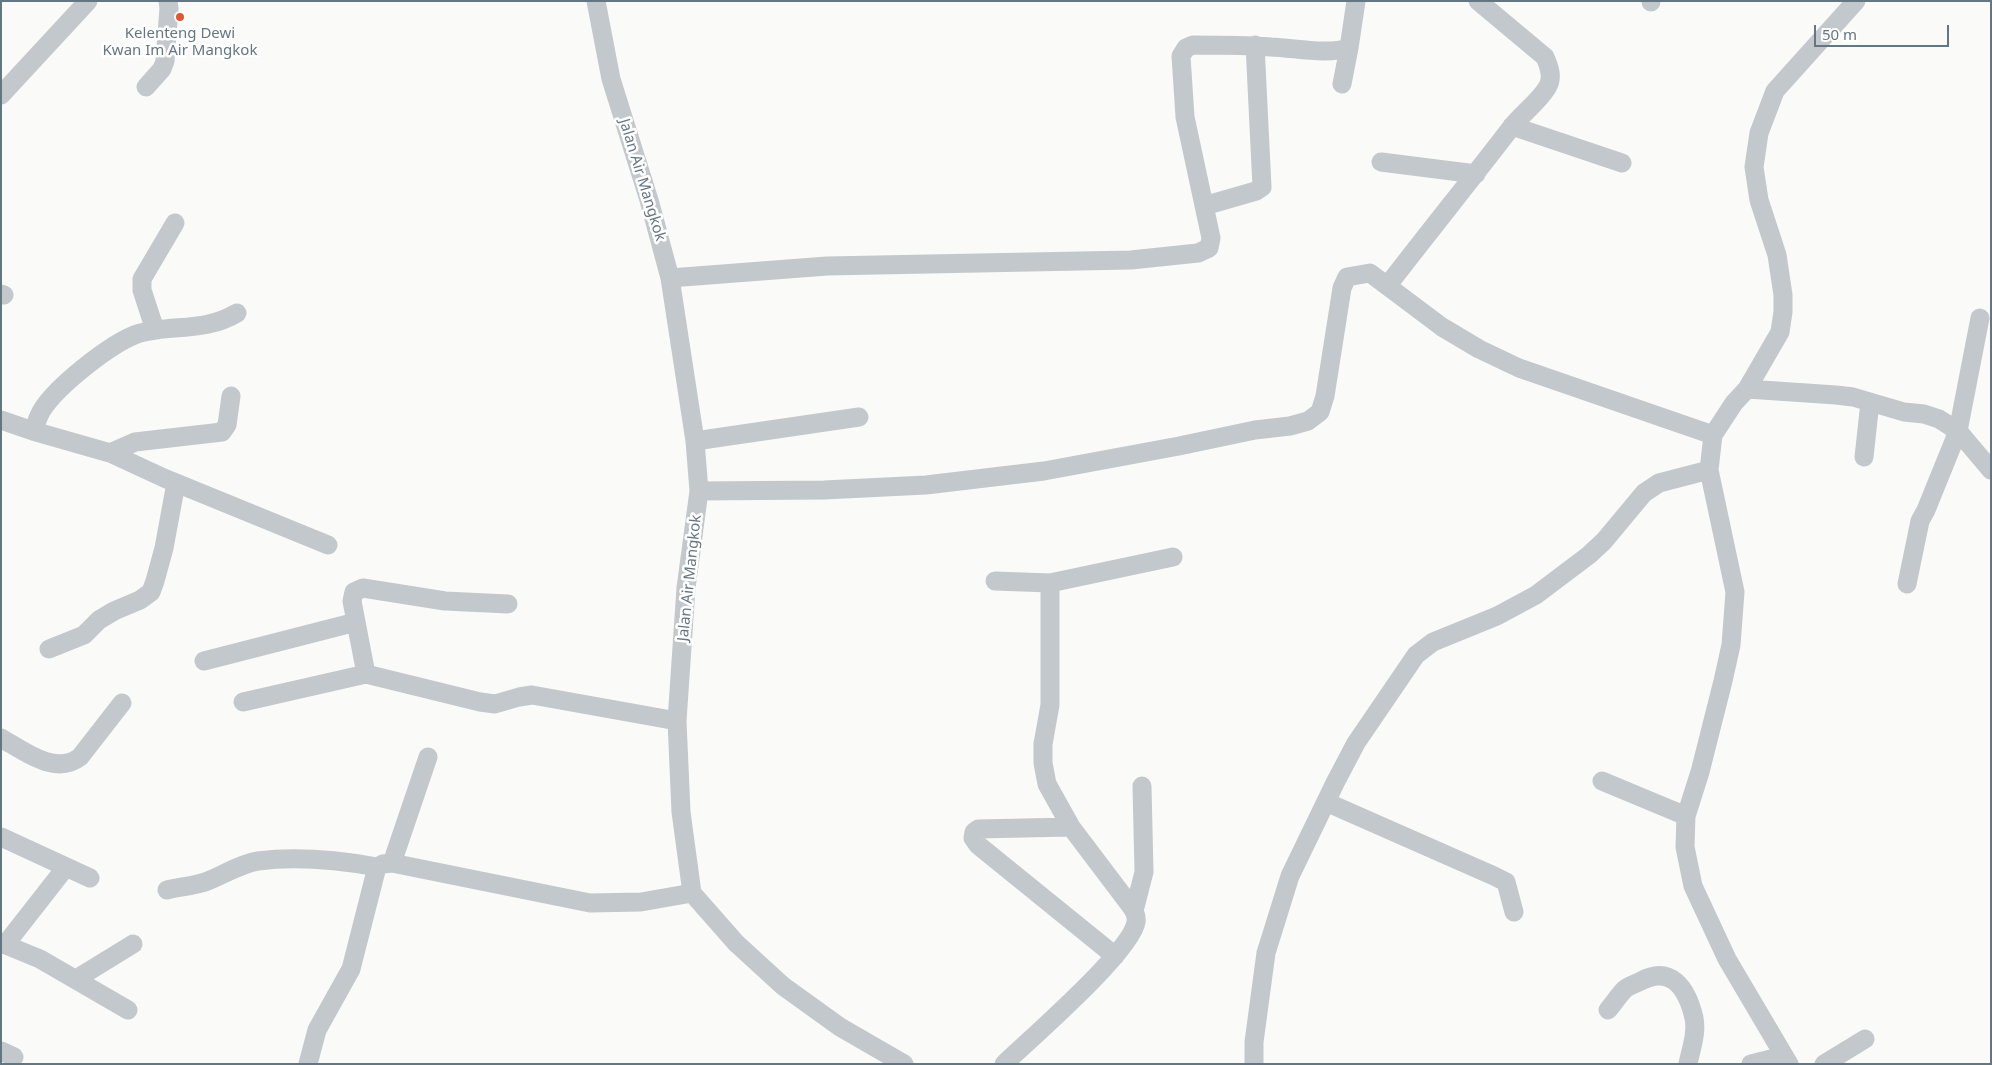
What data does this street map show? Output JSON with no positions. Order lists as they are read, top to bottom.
{
  "streets": {
    "street": ["Jalan Air Mangkok"]
  },
  "places": ["Kelenteng Dewi Kwan Im Air Mangkok"],
  "scale_bar": "50 m"
}
